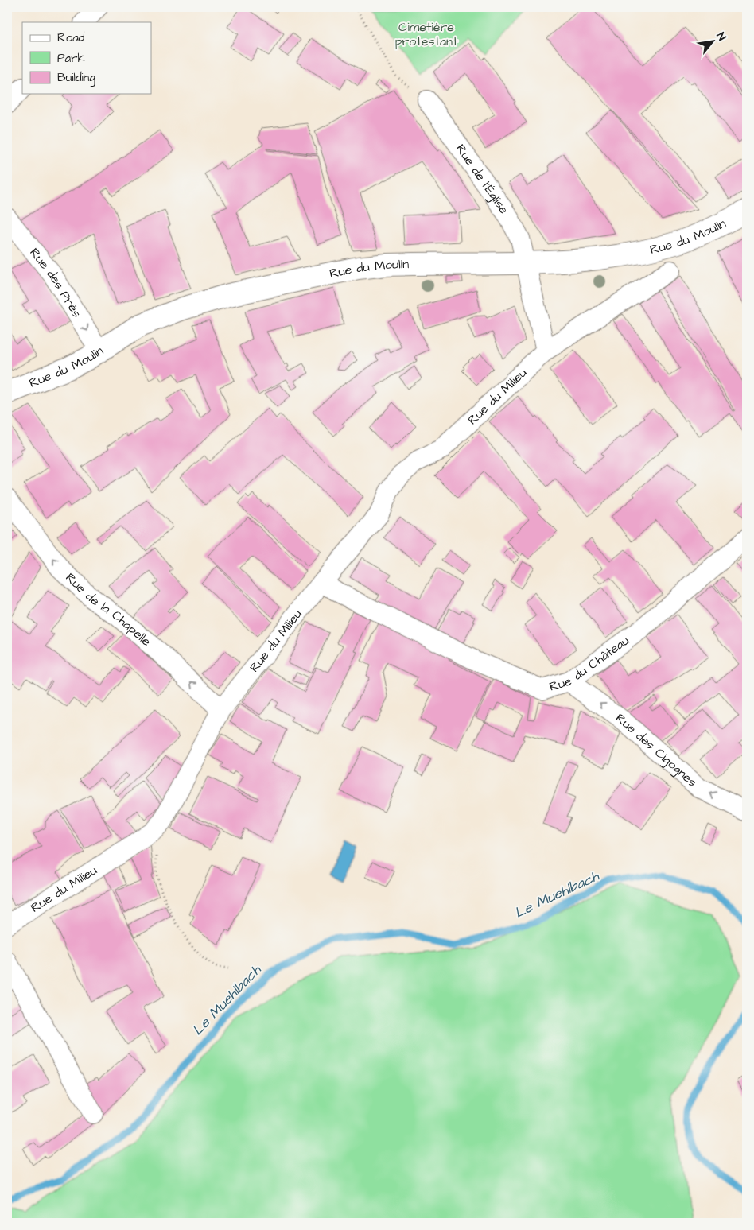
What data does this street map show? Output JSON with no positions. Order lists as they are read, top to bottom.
{
  "streets": {
    "main road": ["Rue du Moulin"],
    "street": [
      "Rue de l'Église",
      "Rue des Prés",
      "Rue du Milieu",
      "Rue de la Chapelle",
      "Rue du Château",
      "Rue des Cigognes"
    ]
  },
  "crossings": [
    ["Rue de l'Église", "Rue du Moulin"],
    ["Rue du Moulin", "Rue des Prés"],
    ["Rue du Milieu", "Rue de la Chapelle"],
    ["Rue du Milieu", "Rue du Château"],
    ["Rue du Château", "Rue des Cigognes"]
  ],
  "one_way": ["Rue des Prés", "Rue de la Chapelle", "Rue des Cigognes"],
  "water": ["Le Muehlbach"],
  "parks": ["Cimetière protestant"],
  "legend": ["Road", "Park", "Building"],
  "north": "top right"
}
